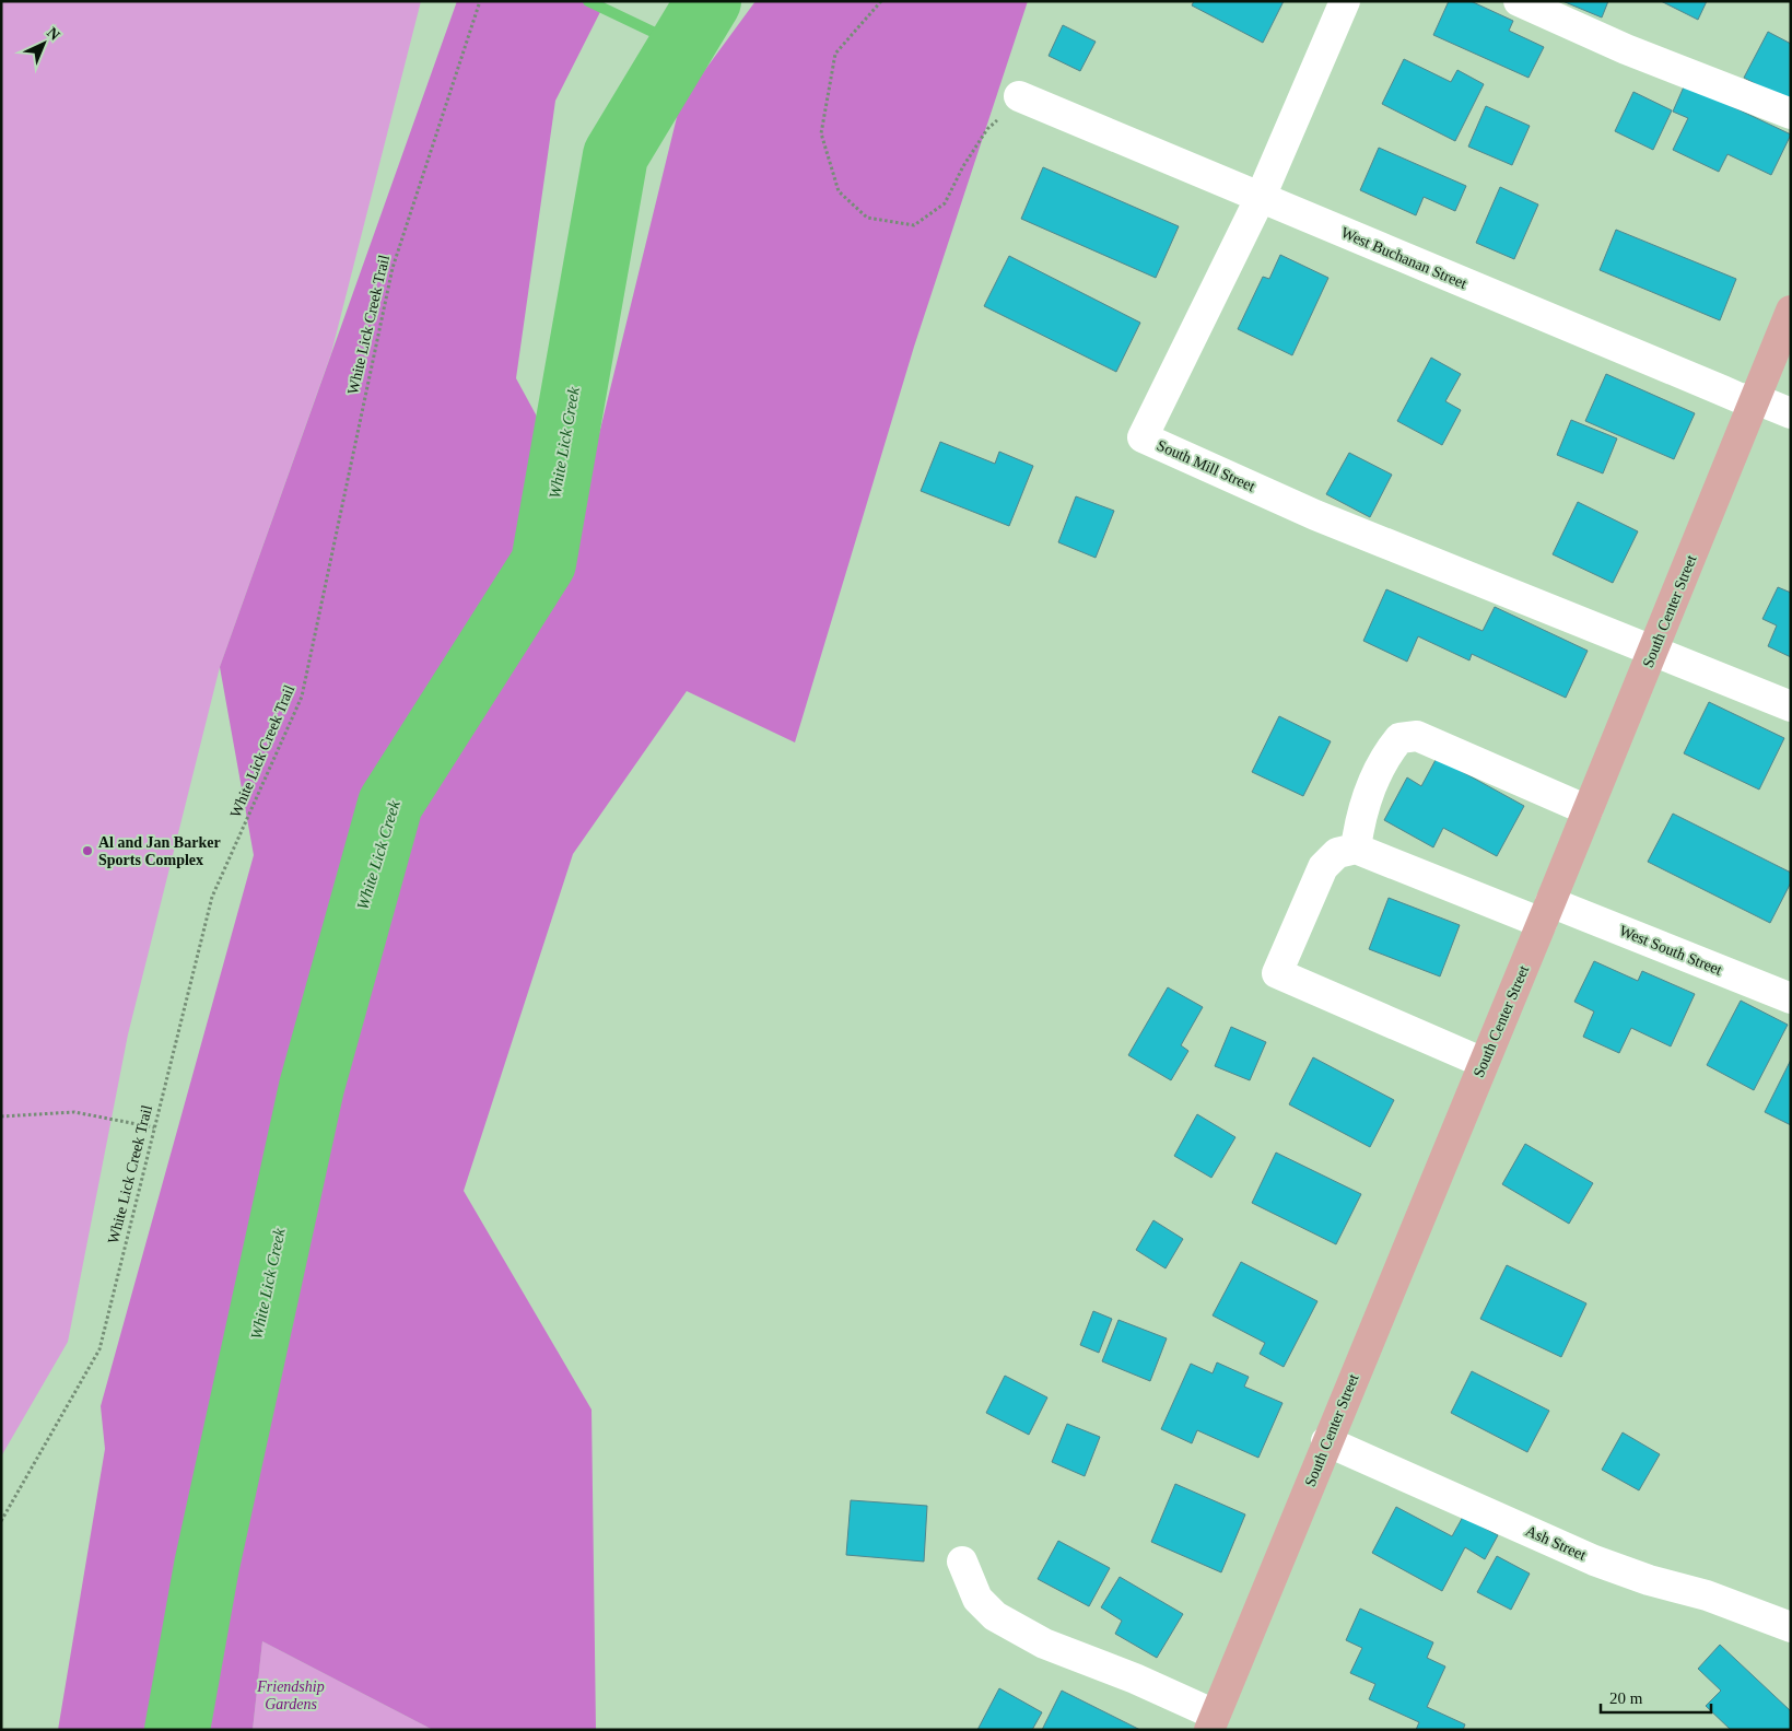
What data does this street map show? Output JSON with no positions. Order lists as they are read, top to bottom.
{
  "streets": {
    "main road": ["South Center Street"],
    "street": [
      "West Buchanan Street",
      "South Mill Street",
      "West South Street",
      "Ash Street"
    ],
    "path": ["White Lick Creek Trail"]
  },
  "crossings": [
    ["West Buchanan Street", "South Mill Street"],
    ["West Buchanan Street", "South Center Street"],
    ["South Mill Street", "South Center Street"],
    ["South Center Street", "West South Street"],
    ["South Center Street", "Ash Street"]
  ],
  "water": ["White Lick Creek"],
  "parks": ["Friendship Gardens"],
  "places": ["Al and Jan Barker Sports Complex"],
  "scale_bar": "20 m",
  "north": "top right"
}
